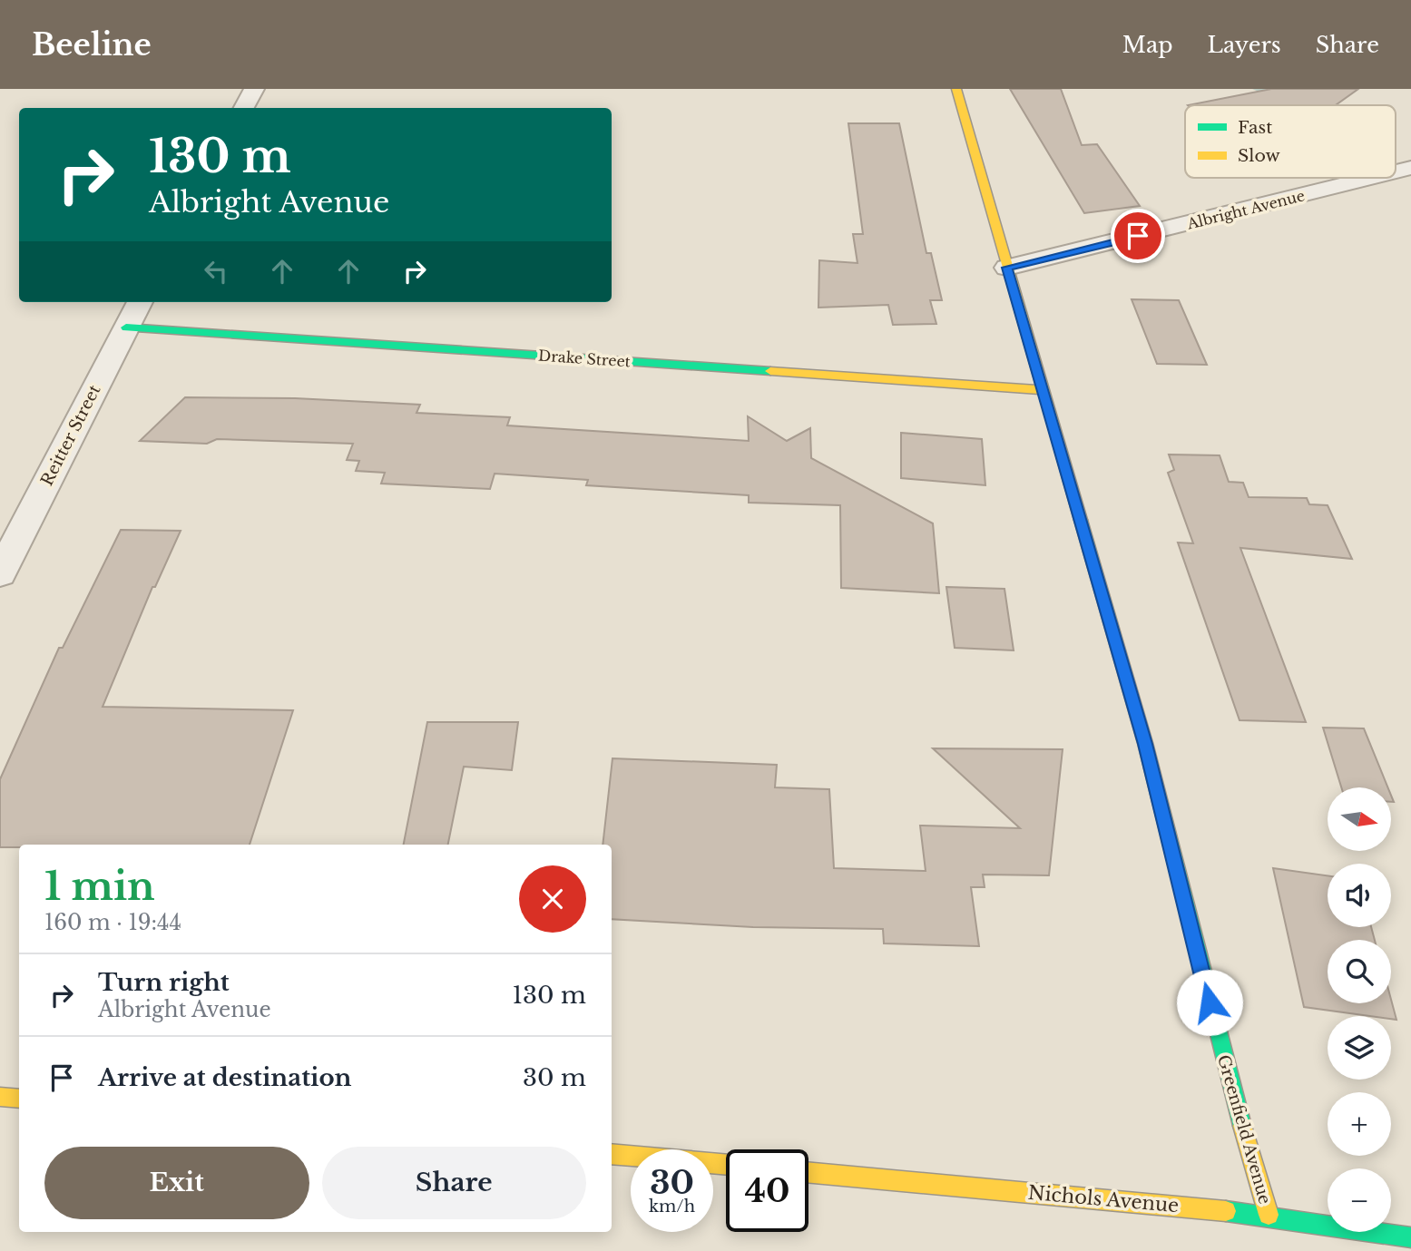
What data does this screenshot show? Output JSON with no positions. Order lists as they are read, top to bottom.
{
  "streets": {
    "street": [
      "Albright Avenue",
      "Drake Street",
      "Reitter Street",
      "Greenfield Avenue",
      "Nichols Avenue"
    ]
  },
  "crossings": [
    ["Albright Avenue", "Greenfield Avenue"],
    ["Drake Street", "Reitter Street"],
    ["Drake Street", "Greenfield Avenue"],
    ["Greenfield Avenue", "Nichols Avenue"]
  ],
  "legend": ["Fast", "Slow"],
  "north": "right",
  "page": {
    "header": "Beeline",
    "nav": ["Map", "Layers", "Share"],
    "turn": ["130 m", "Albright Avenue"],
    "map_buttons": ["+", "−"],
    "heading": ["1 min", "160 m · 19:44"],
    "list": [
      {
        "name": "Turn right",
        "note": "Albright Avenue",
        "value": "130 m"
      },
      {
        "name": "Arrive at destination",
        "value": "30 m"
      }
    ],
    "buttons": ["Exit", "Share"],
    "speed": "30 km/h",
    "limit": "40"
  }
}
